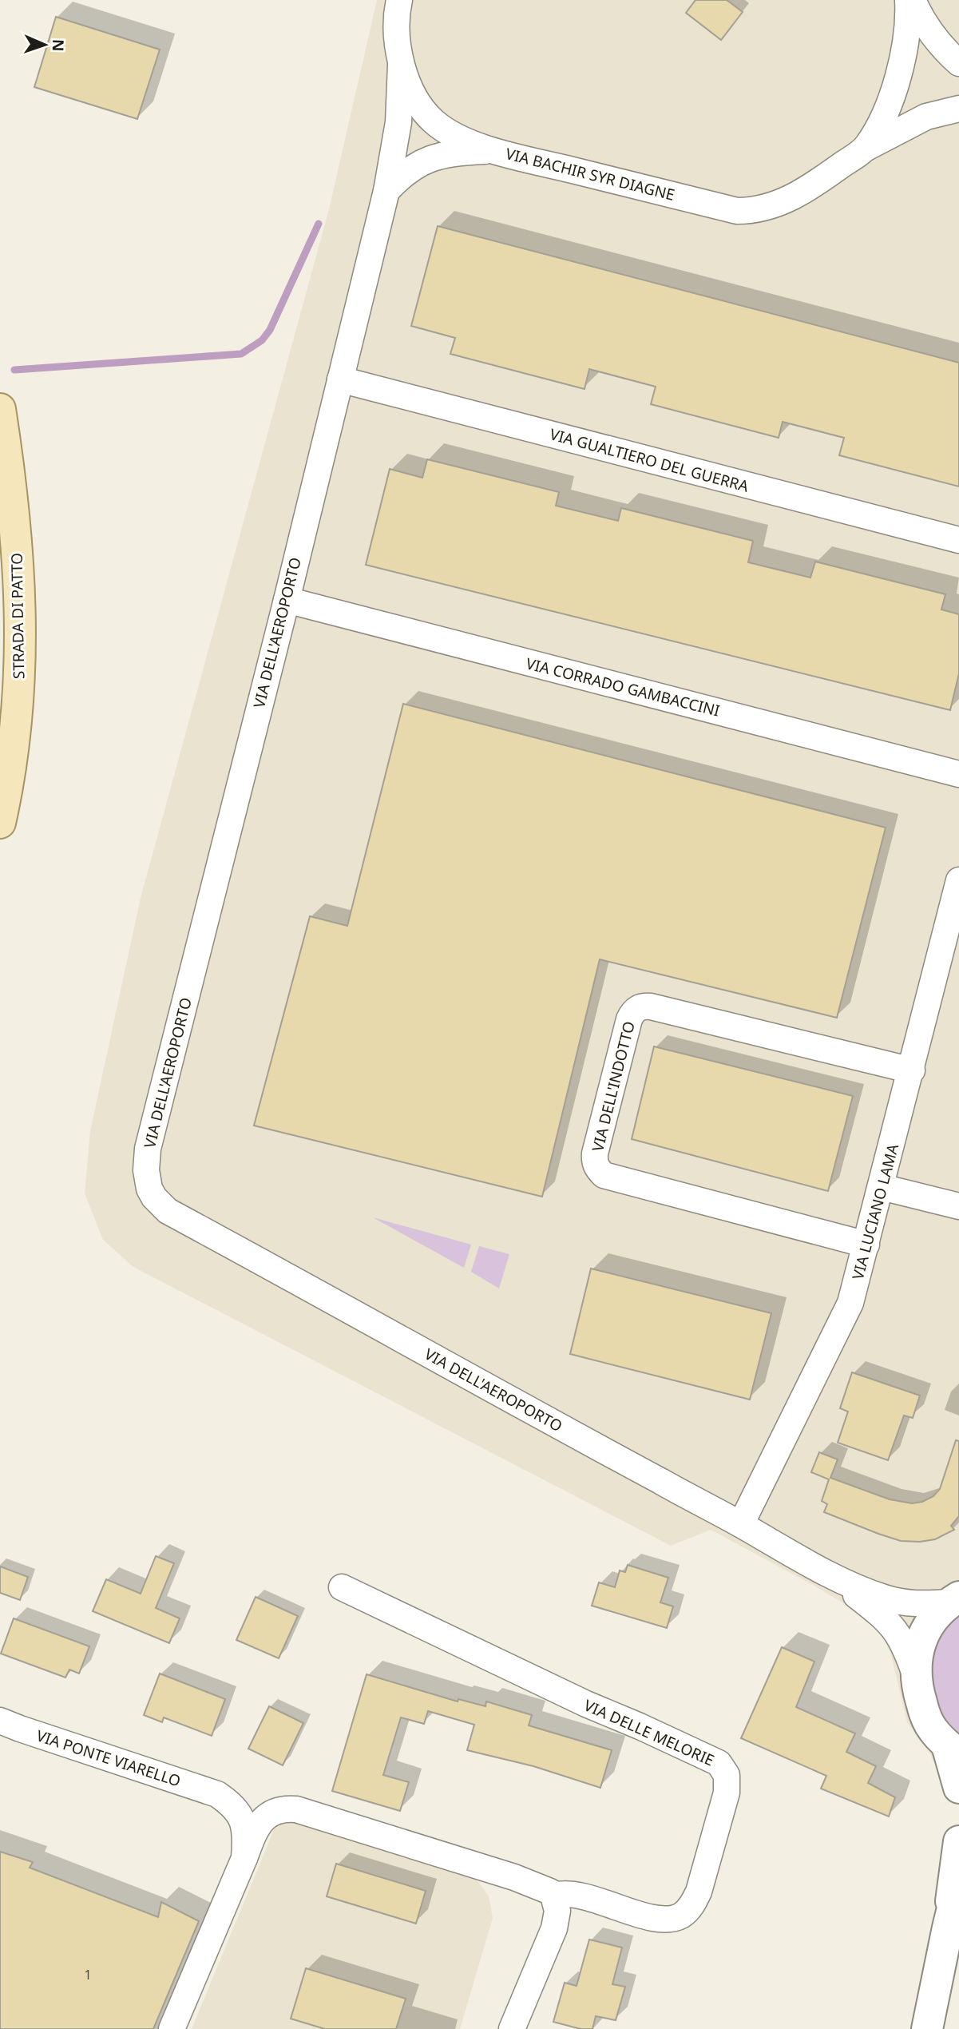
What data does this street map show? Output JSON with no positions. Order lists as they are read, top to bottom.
{
  "streets": {
    "main road": ["STRADA DI PATTO"],
    "street": [
      "VIA BACHIR SYR DIAGNE",
      "VIA GUALTIERO DEL GUERRA",
      "VIA DELL'AEROPORTO",
      "VIA CORRADO GAMBACCINI",
      "VIA DELL'INDOTTO",
      "VIA LUCIANO LAMA",
      "VIA DELLE MELORIE",
      "VIA PONTE VIARELLO"
    ]
  },
  "crossings": [
    ["VIA BACHIR SYR DIAGNE", "VIA DELL'AEROPORTO"],
    ["VIA GUALTIERO DEL GUERRA", "VIA DELL'AEROPORTO"],
    ["VIA DELL'AEROPORTO", "VIA CORRADO GAMBACCINI"],
    ["VIA DELL'AEROPORTO", "VIA LUCIANO LAMA"],
    ["VIA DELL'INDOTTO", "VIA LUCIANO LAMA"]
  ],
  "house_numbers": ["1"],
  "north": "right"
}
